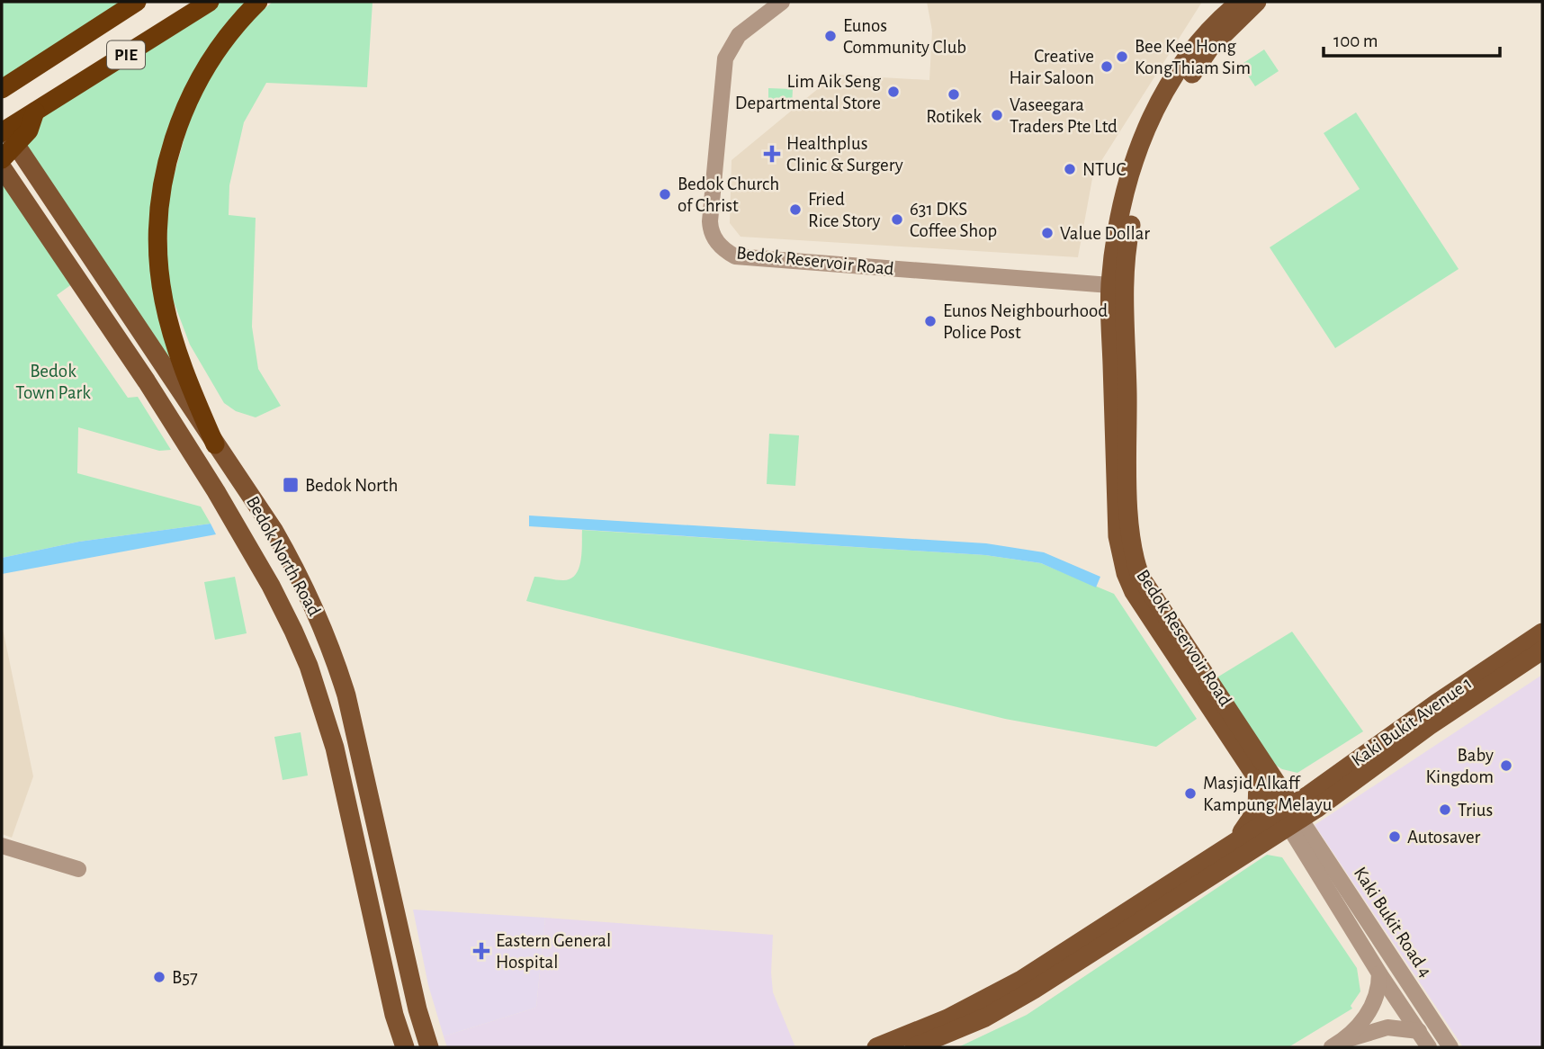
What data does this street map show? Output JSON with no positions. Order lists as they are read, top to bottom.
{
  "streets": {
    "highway": ["PIE"],
    "main road": ["Bedok Reservoir Road", "Bedok North Road", "Kaki Bukit Avenue 1"],
    "street": ["Kaki Bukit Road 4"]
  },
  "crossings": [
    ["Bedok Reservoir Road", "Kaki Bukit Avenue 1"],
    ["Bedok Reservoir Road", "Kaki Bukit Road 4"],
    ["Kaki Bukit Avenue 1", "Kaki Bukit Road 4"]
  ],
  "parks": ["Bedok Town Park"],
  "places": {
    "other": [
      "Eunos Community Club",
      "Bee Kee Hong KongThiam Sim",
      "Creative Hair Saloon",
      "Lim Aik Seng Departmental Store",
      "Rotikek",
      "Vaseegara Traders Pte Ltd",
      "NTUC",
      "Bedok Church of Christ",
      "Fried Rice Story",
      "631 DKS Coffee Shop",
      "Value Dollar",
      "Eunos Neighbourhood Police Post",
      "Baby Kingdom",
      "Masjid Alkaff Kampung Melayu",
      "Trius",
      "Autosaver",
      "B57"
    ],
    "health": ["Healthplus Clinic & Surgery", "Eastern General Hospital"],
    "transit": ["Bedok North"]
  },
  "scale_bar": "100 m"
}
